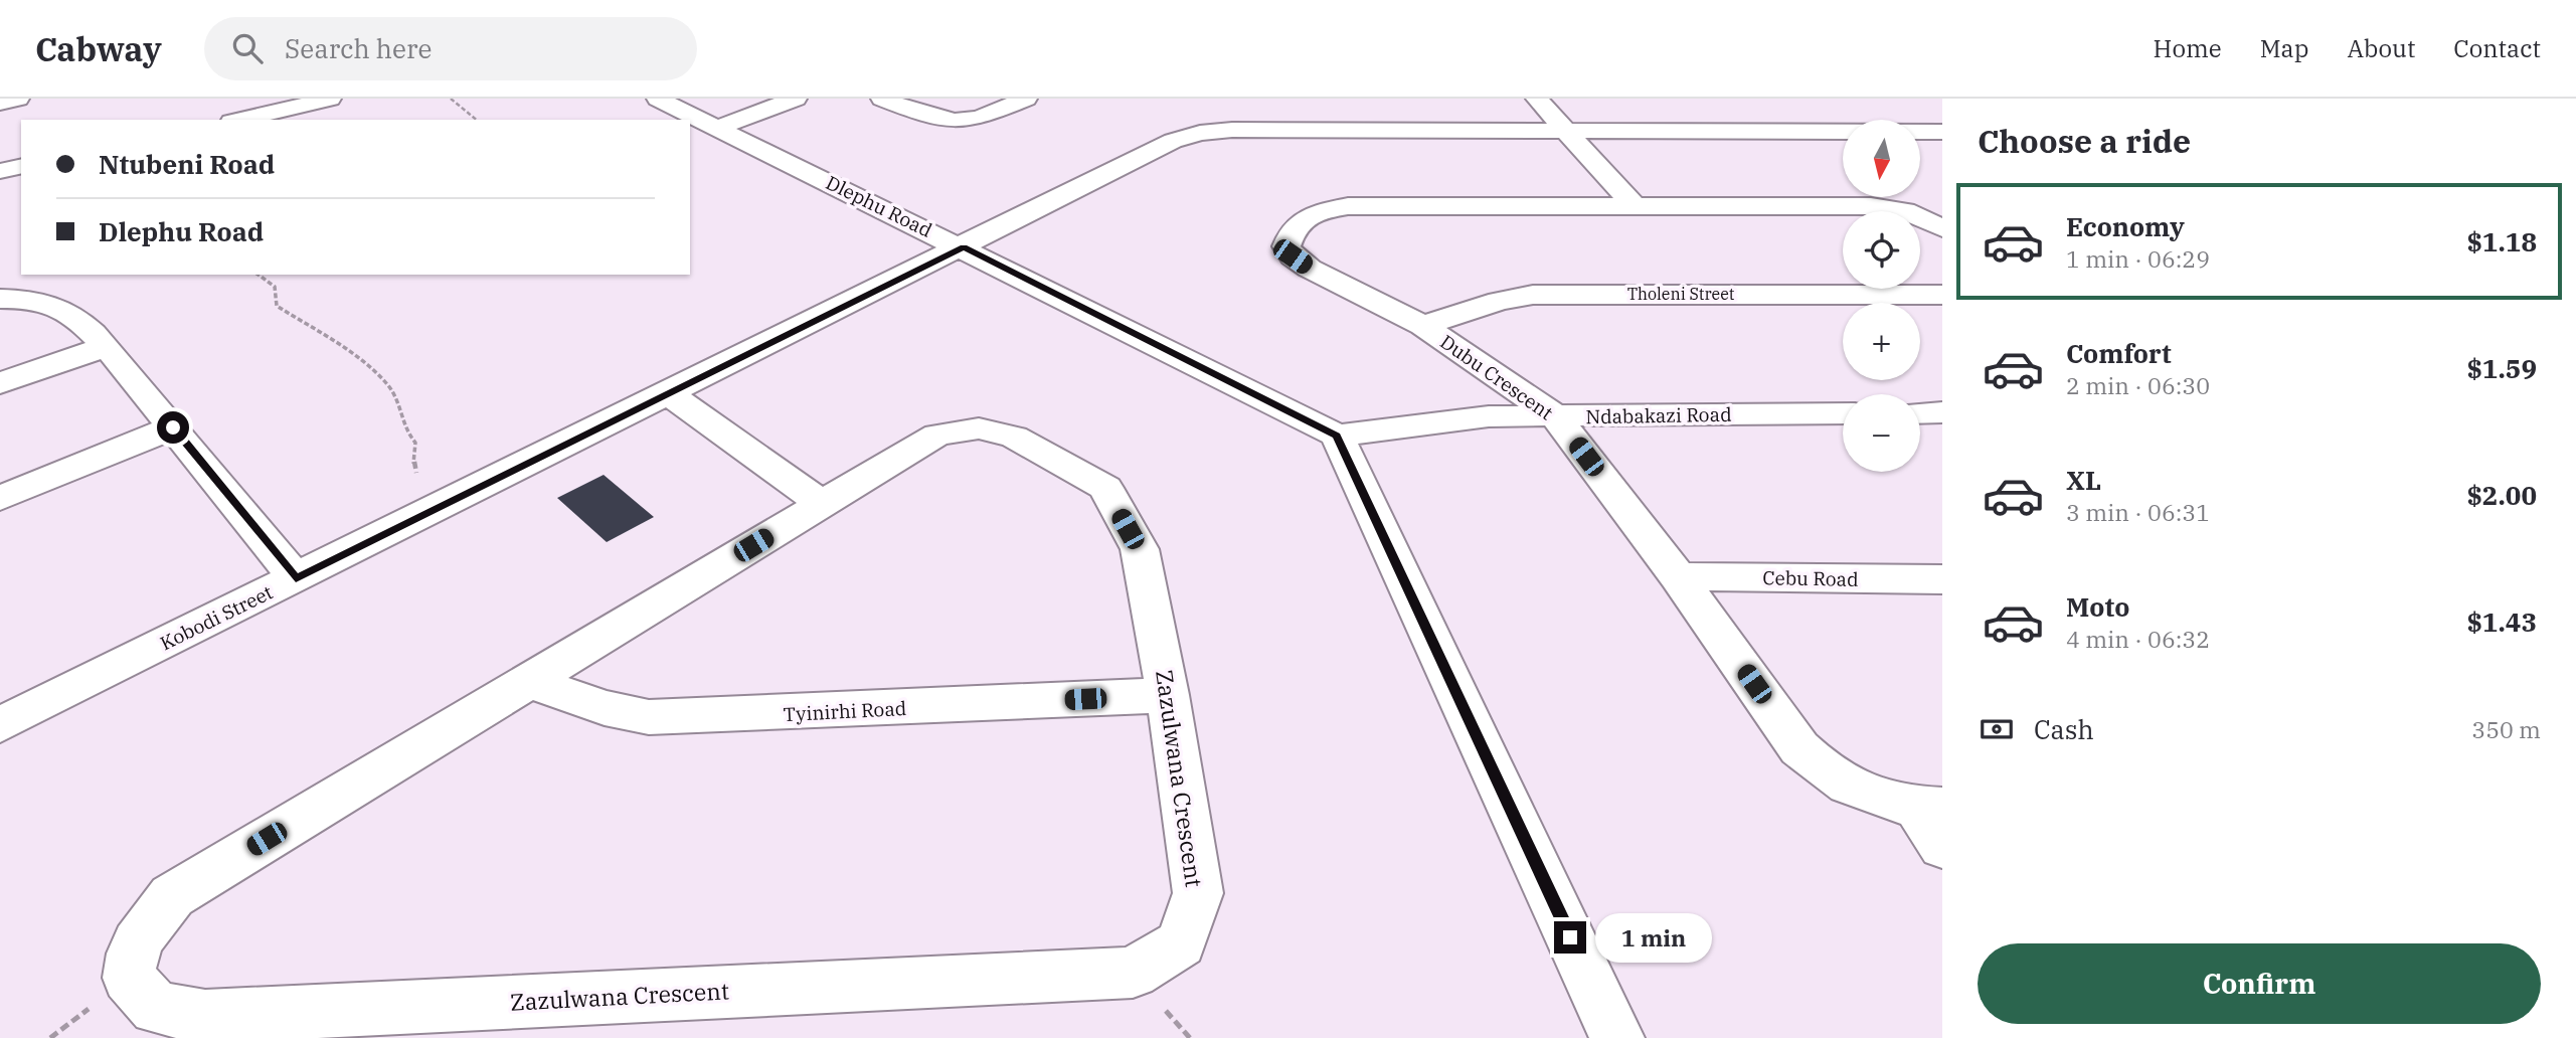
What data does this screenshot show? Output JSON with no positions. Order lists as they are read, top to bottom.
{
  "streets": {
    "street": [
      "Dlephu Road",
      "Tholeni Street",
      "Dubu Crescent",
      "Ndabakazi Road",
      "Cebu Road",
      "Kobodi Street",
      "Tyinirhi Road",
      "Zazulwana Crescent"
    ]
  },
  "crossings": [
    ["Dlephu Road", "Ndabakazi Road"],
    ["Dlephu Road", "Kobodi Street"],
    ["Tholeni Street", "Dubu Crescent"],
    ["Dubu Crescent", "Ndabakazi Road"],
    ["Dubu Crescent", "Cebu Road"],
    ["Tyinirhi Road", "Zazulwana Crescent"]
  ],
  "north": "bottom",
  "page": {
    "header": "Cabway",
    "search": "Search here",
    "nav": [
      "Home",
      "Map",
      "About",
      "Contact"
    ],
    "heading": "Choose a ride",
    "map_buttons": ["+", "−"],
    "banner": ["Ntubeni Road", "Dlephu Road"],
    "list": [
      {
        "name": "Economy",
        "note": "1 min · 06:29",
        "value": "$1.18"
      },
      {
        "name": "Comfort",
        "note": "2 min · 06:30",
        "value": "$1.59"
      },
      {
        "name": "XL",
        "note": "3 min · 06:31",
        "value": "$2.00"
      },
      {
        "name": "Moto",
        "note": "4 min · 06:32",
        "value": "$1.43"
      }
    ],
    "pay": ["Cash", "350 m"],
    "bubble": "1 min",
    "buttons": "Confirm"
  }
}
